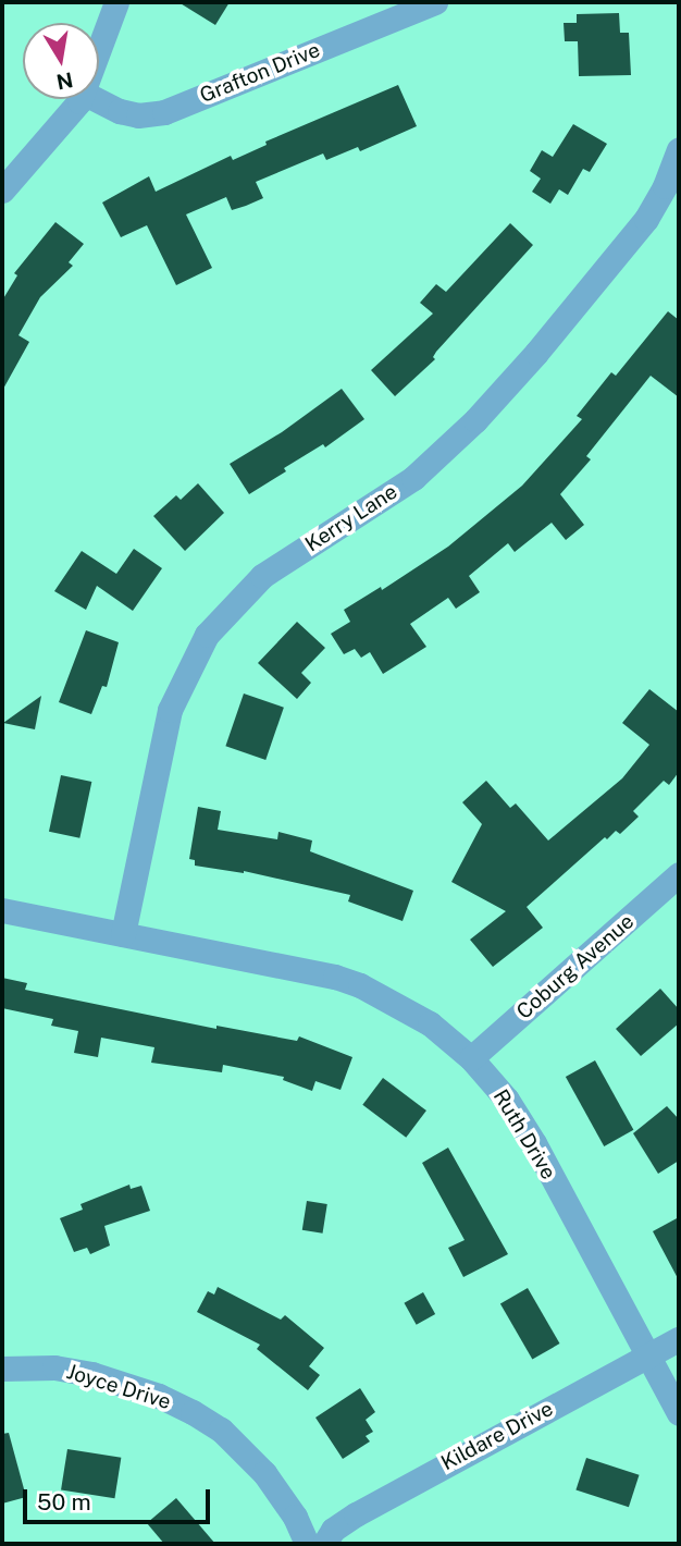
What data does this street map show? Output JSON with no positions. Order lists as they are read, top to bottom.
{
  "streets": {
    "street": [
      "Grafton Drive",
      "Kerry Lane",
      "Coburg Avenue",
      "Ruth Drive",
      "Joyce Drive",
      "Kildare Drive"
    ]
  },
  "crossings": [
    ["Kerry Lane", "Ruth Drive"],
    ["Coburg Avenue", "Ruth Drive"],
    ["Ruth Drive", "Kildare Drive"]
  ],
  "scale_bar": "50 m",
  "north": "bottom"
}
